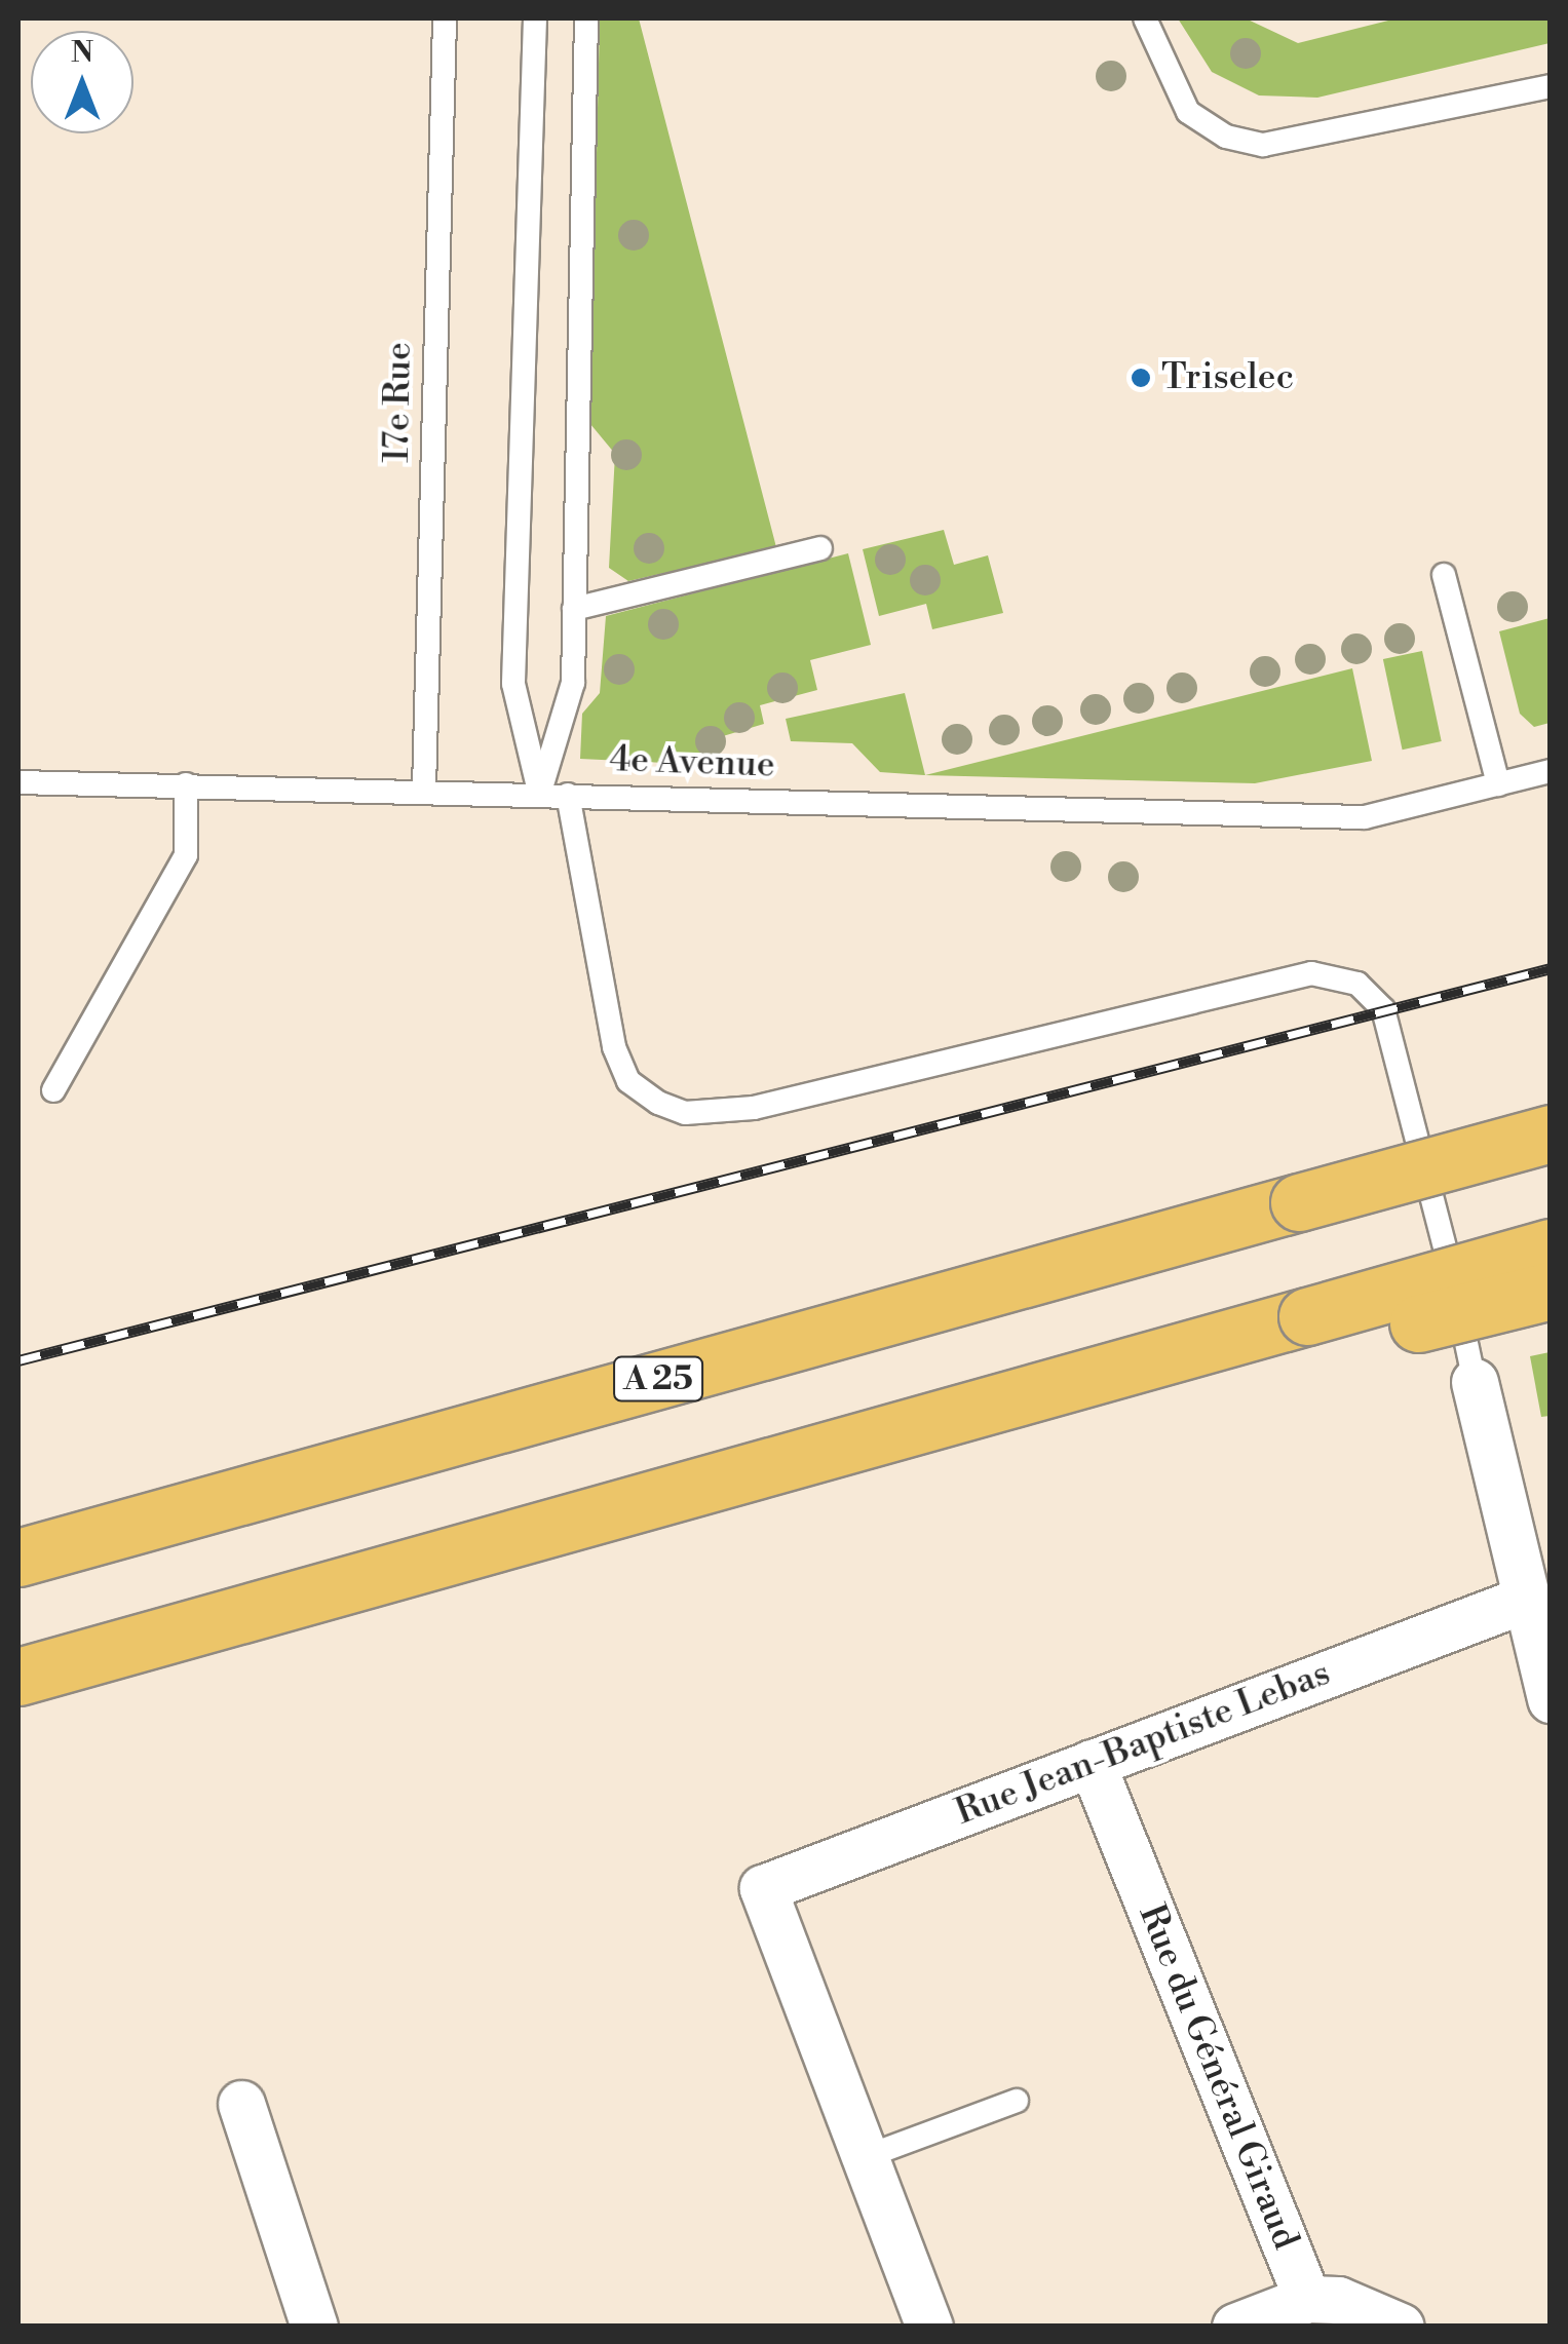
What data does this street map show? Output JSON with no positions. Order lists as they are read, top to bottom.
{
  "streets": {
    "highway": ["A 25"],
    "street": ["Rue Jean-Baptiste Lebas", "Rue du Général Giraud"],
    "lane": ["17e Rue", "4e Avenue"]
  },
  "crossings": [
    ["17e Rue", "4e Avenue"],
    ["Rue Jean-Baptiste Lebas", "Rue du Général Giraud"]
  ],
  "places": ["Triselec"],
  "north": "top"
}
